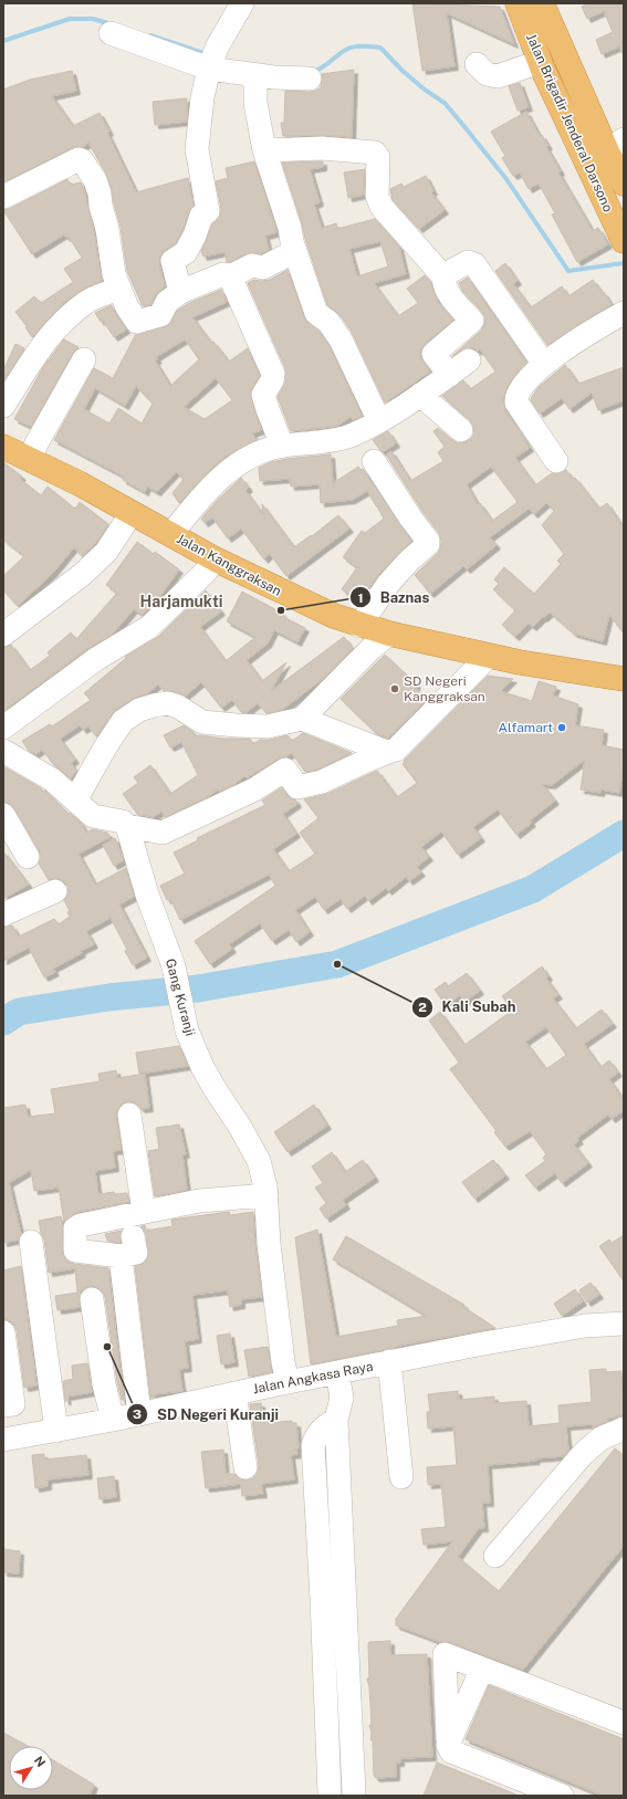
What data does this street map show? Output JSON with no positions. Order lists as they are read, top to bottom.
{
  "streets": {
    "highway": ["Jalan Brigadir Jenderal Darsono", "Jalan Kanggraksan"],
    "street": ["Gang Kuranji", "Jalan Angkasa Raya"]
  },
  "crossings": [
    ["Gang Kuranji", "Jalan Angkasa Raya"]
  ],
  "districts": ["Harjamukti"],
  "places": [
    "Baznas",
    "SD Negeri Kanggraksan",
    "Alfamart",
    "Kali Subah",
    "SD Negeri Kuranji"
  ],
  "north": "top right"
}
